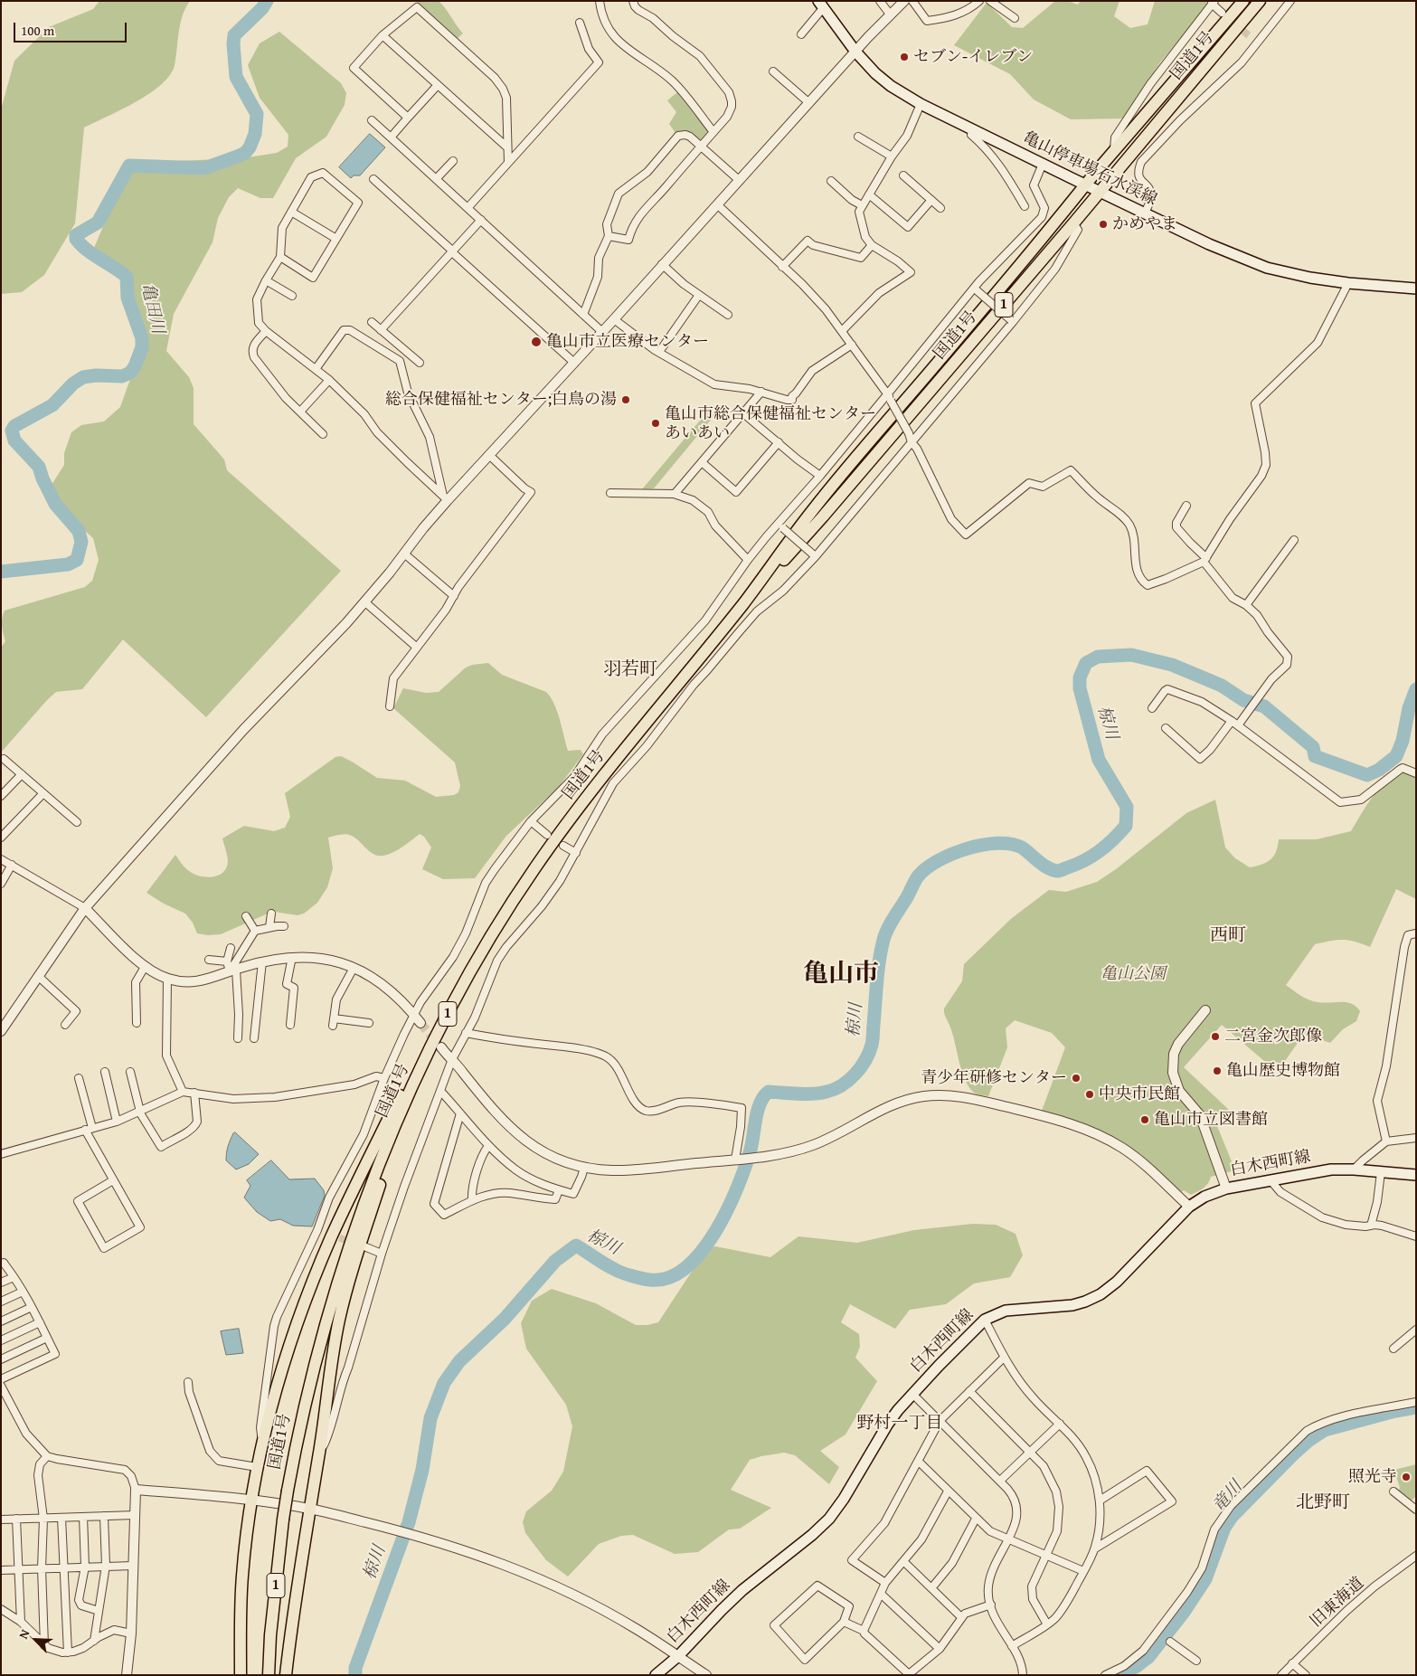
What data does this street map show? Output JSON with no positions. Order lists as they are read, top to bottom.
{
  "streets": {
    "highway": ["国道1号", "1"],
    "main road": ["亀山停車場石水渓線", "白木西町線"],
    "street": ["旧東海道"]
  },
  "crossings": [
    ["国道1号", "亀山停車場石水渓線"],
    ["国道1号", "1"]
  ],
  "districts": [
    "羽若町",
    "西町",
    "亀山市",
    "野村一丁目",
    "北野町"
  ],
  "water": ["亀田川", "椋川", "竜川"],
  "parks": ["亀山公園"],
  "places": [
    "セブン-イレブン",
    "かめやま",
    "亀山市立医療センター",
    "総合保健福祉センター;白鳥の湯",
    "亀山市総合保健福祉センター あいあい",
    "二宮金次郎像",
    "亀山歴史博物館",
    "青少年研修センター",
    "中央市民館",
    "亀山市立図書館",
    "照光寺"
  ],
  "scale_bar": "100 m",
  "north": "top left"
}
